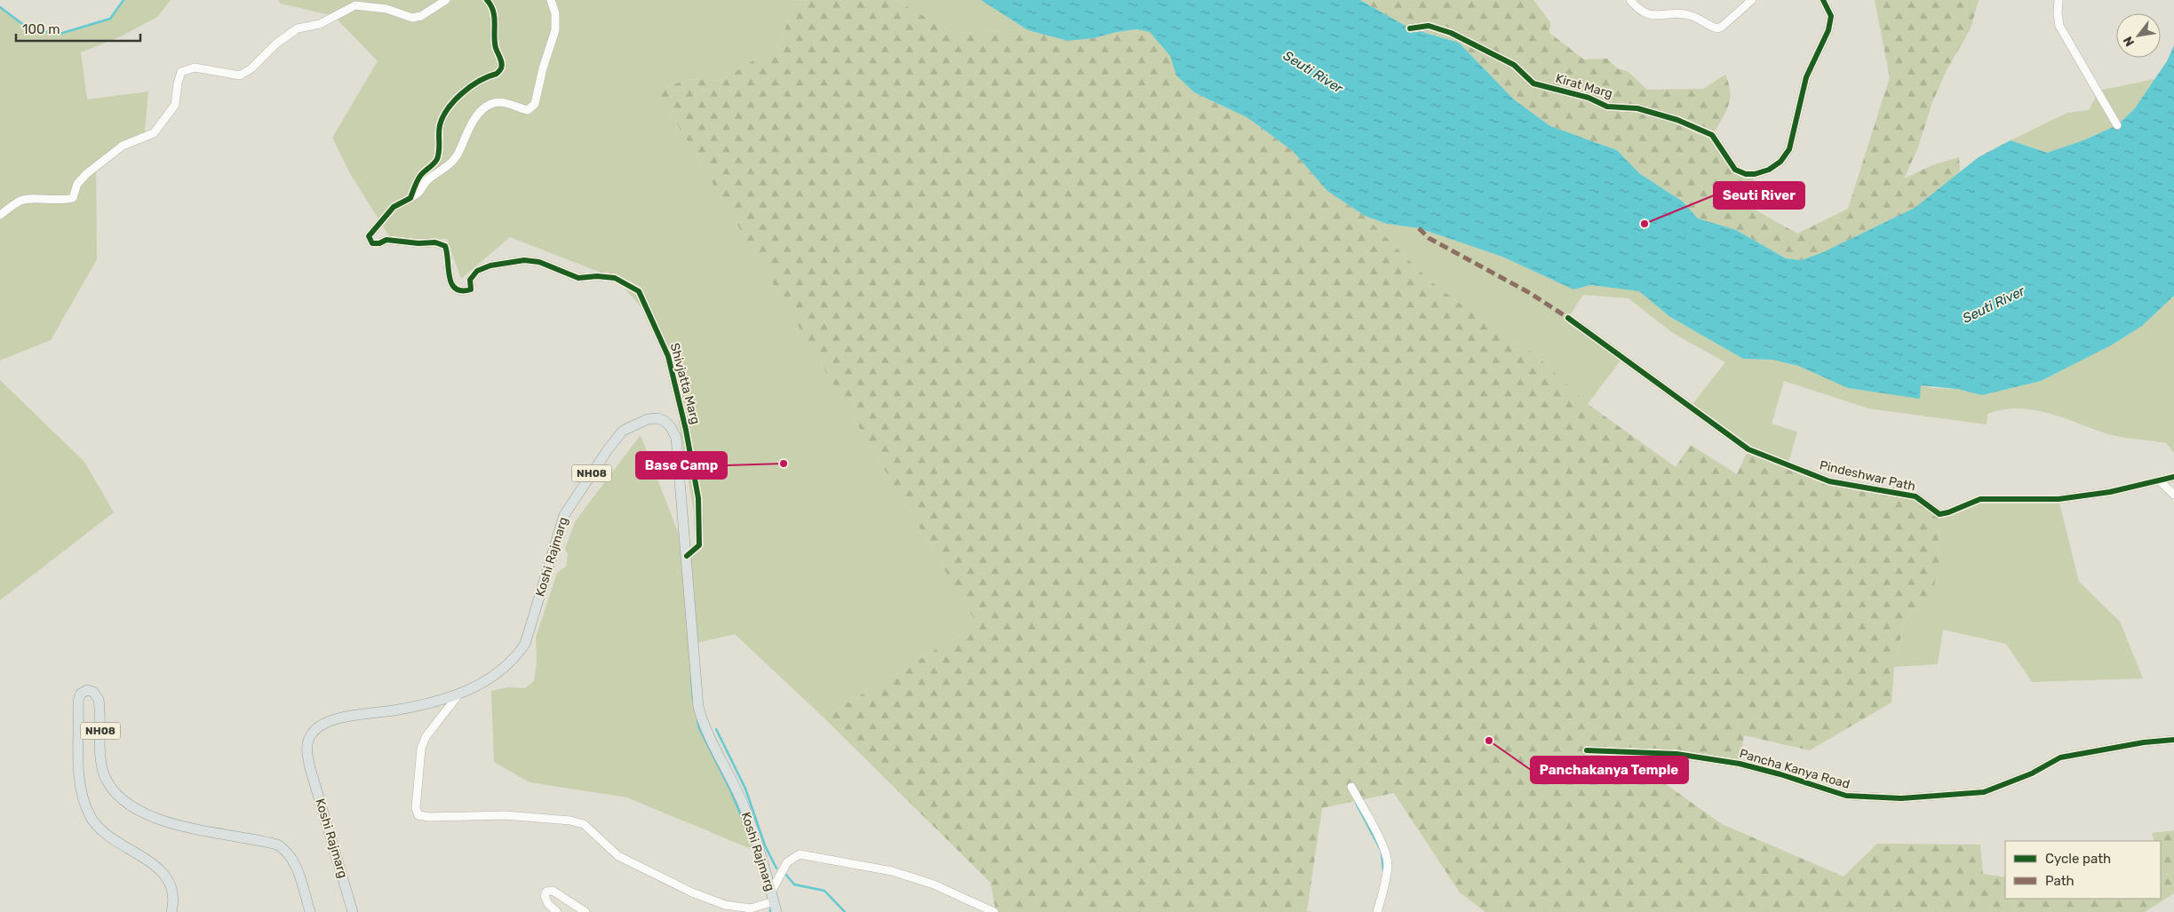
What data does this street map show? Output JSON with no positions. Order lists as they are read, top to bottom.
{
  "streets": {
    "main road": ["NH08", "Koshi Rajmarg"],
    "street": [
      "Kirat Marg",
      "Shivjatta Marg",
      "Pindeshwar Path",
      "Pancha Kanya Road"
    ]
  },
  "crossings": [
    ["Shivjatta Marg", "Koshi Rajmarg"]
  ],
  "water": ["Seuti River"],
  "places": ["Seuti River", "Base Camp", "Panchakanya Temple"],
  "legend": ["Cycle path", "Path"],
  "scale_bar": "100 m",
  "north": "bottom left"
}
